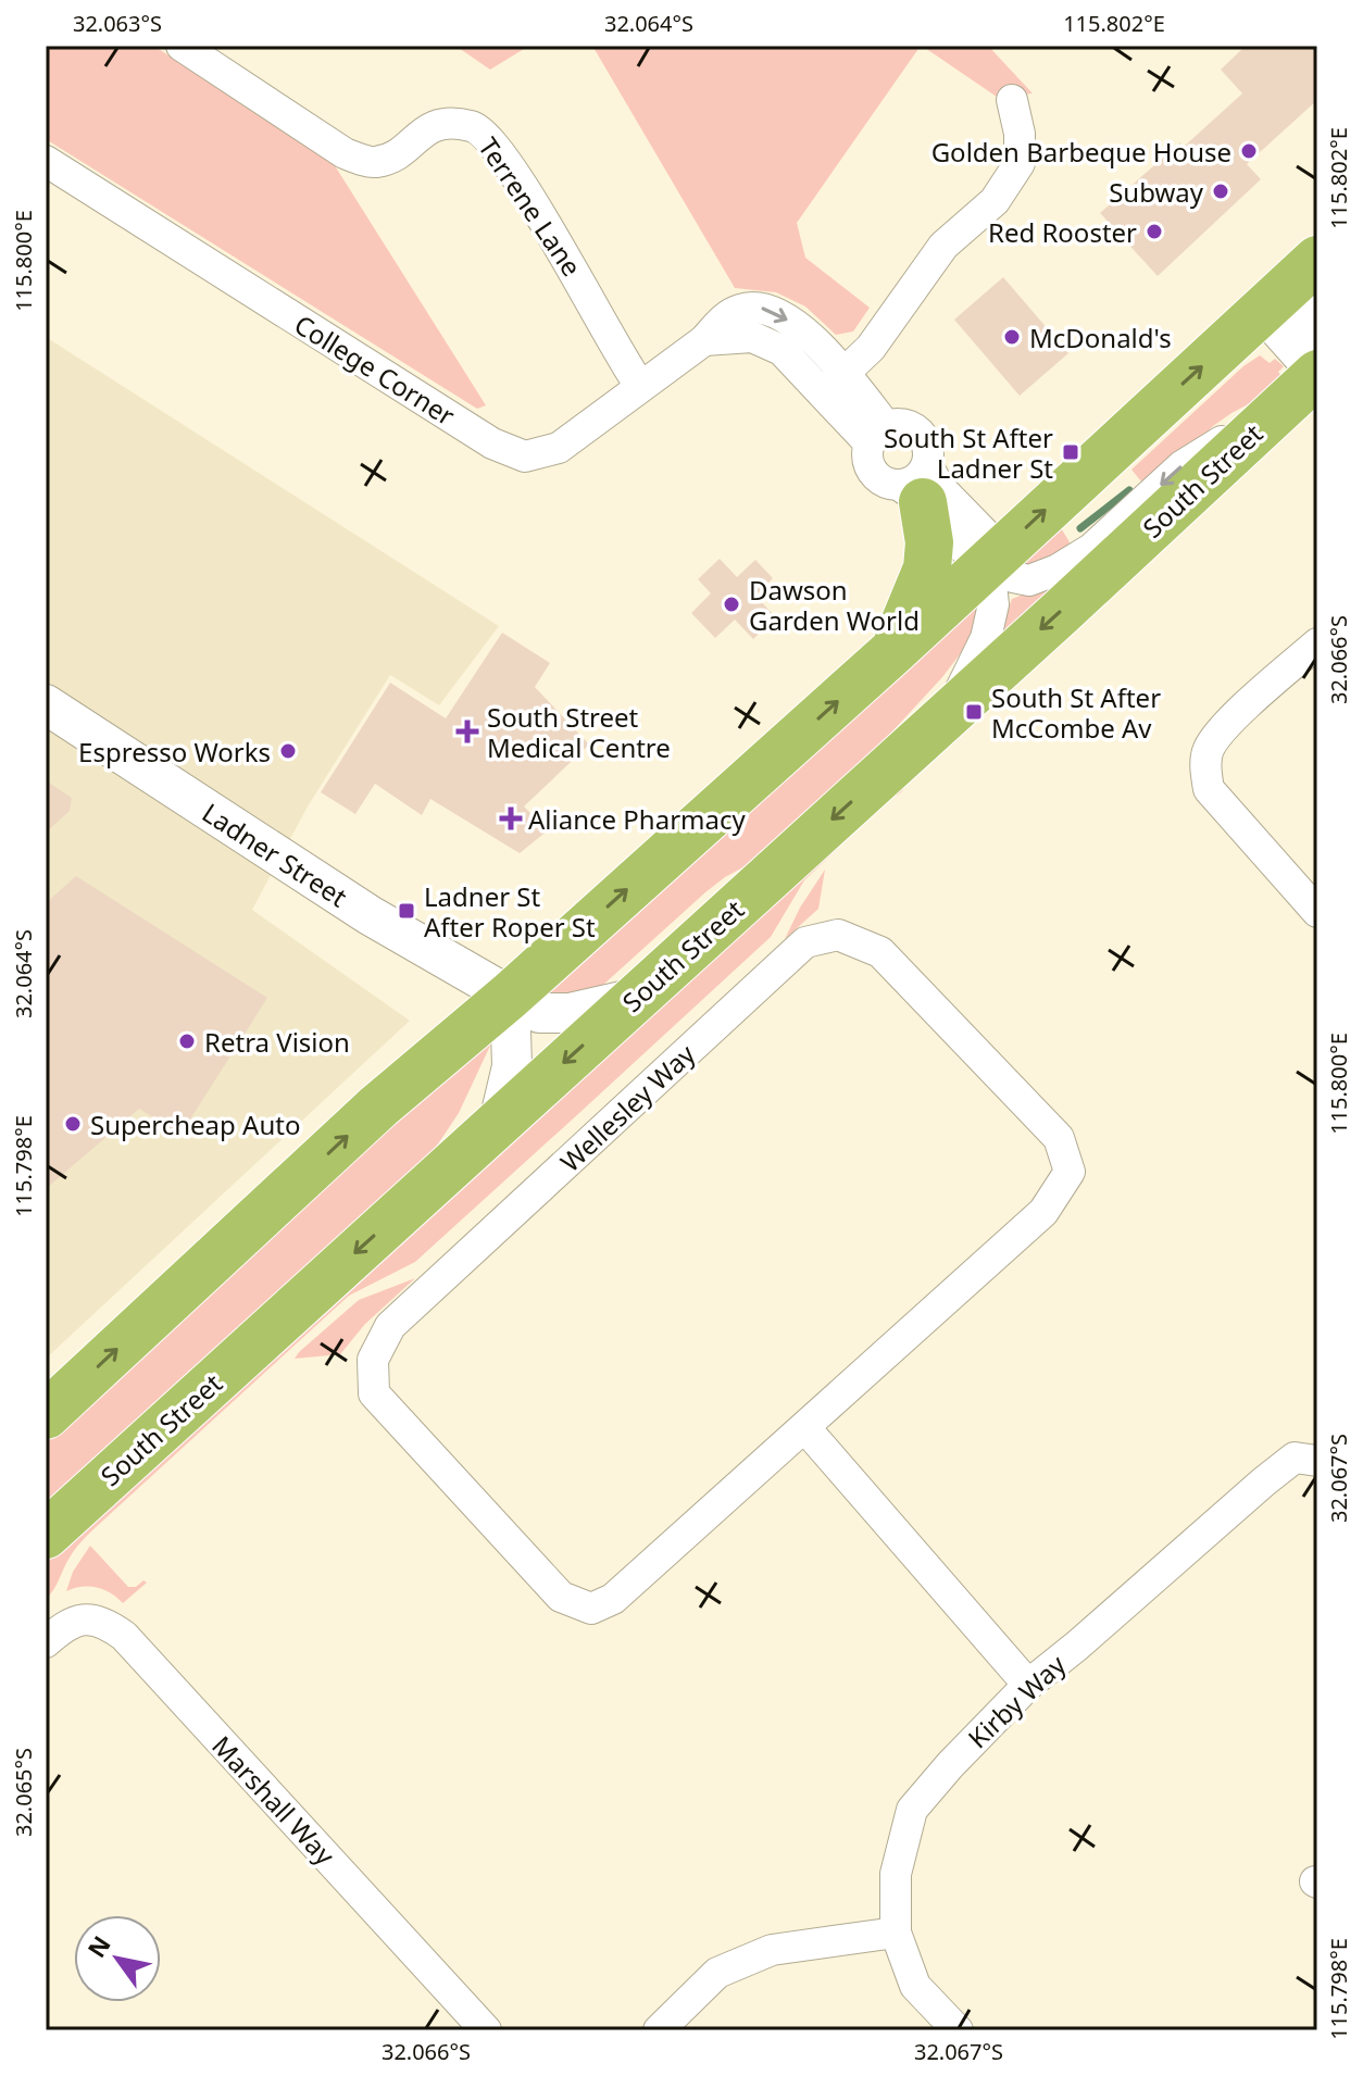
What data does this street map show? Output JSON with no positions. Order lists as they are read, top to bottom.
{
  "streets": {
    "highway": ["South Street"],
    "street": [
      "Terrene Lane",
      "College Corner",
      "Ladner Street",
      "Wellesley Way",
      "Kirby Way",
      "Marshall Way"
    ]
  },
  "crossings": [
    ["Terrene Lane", "College Corner"],
    ["South Street", "Ladner Street"]
  ],
  "places": {
    "other": [
      "Golden Barbeque House",
      "Subway",
      "Red Rooster",
      "McDonald's",
      "Dawson Garden World",
      "Espresso Works",
      "Retra Vision",
      "Supercheap Auto"
    ],
    "transit": ["South St After Ladner St", "South St After McCombe Av", "Ladner St After Roper St"],
    "health": ["South Street Medical Centre", "Aliance Pharmacy"]
  },
  "north": "top left",
  "coordinates": [
    "32.063°S",
    "32.064°S",
    "115.802°E",
    "115.800°E",
    "32.066°S",
    "115.798°E",
    "32.067°S",
    "32.065°S"
  ]
}
